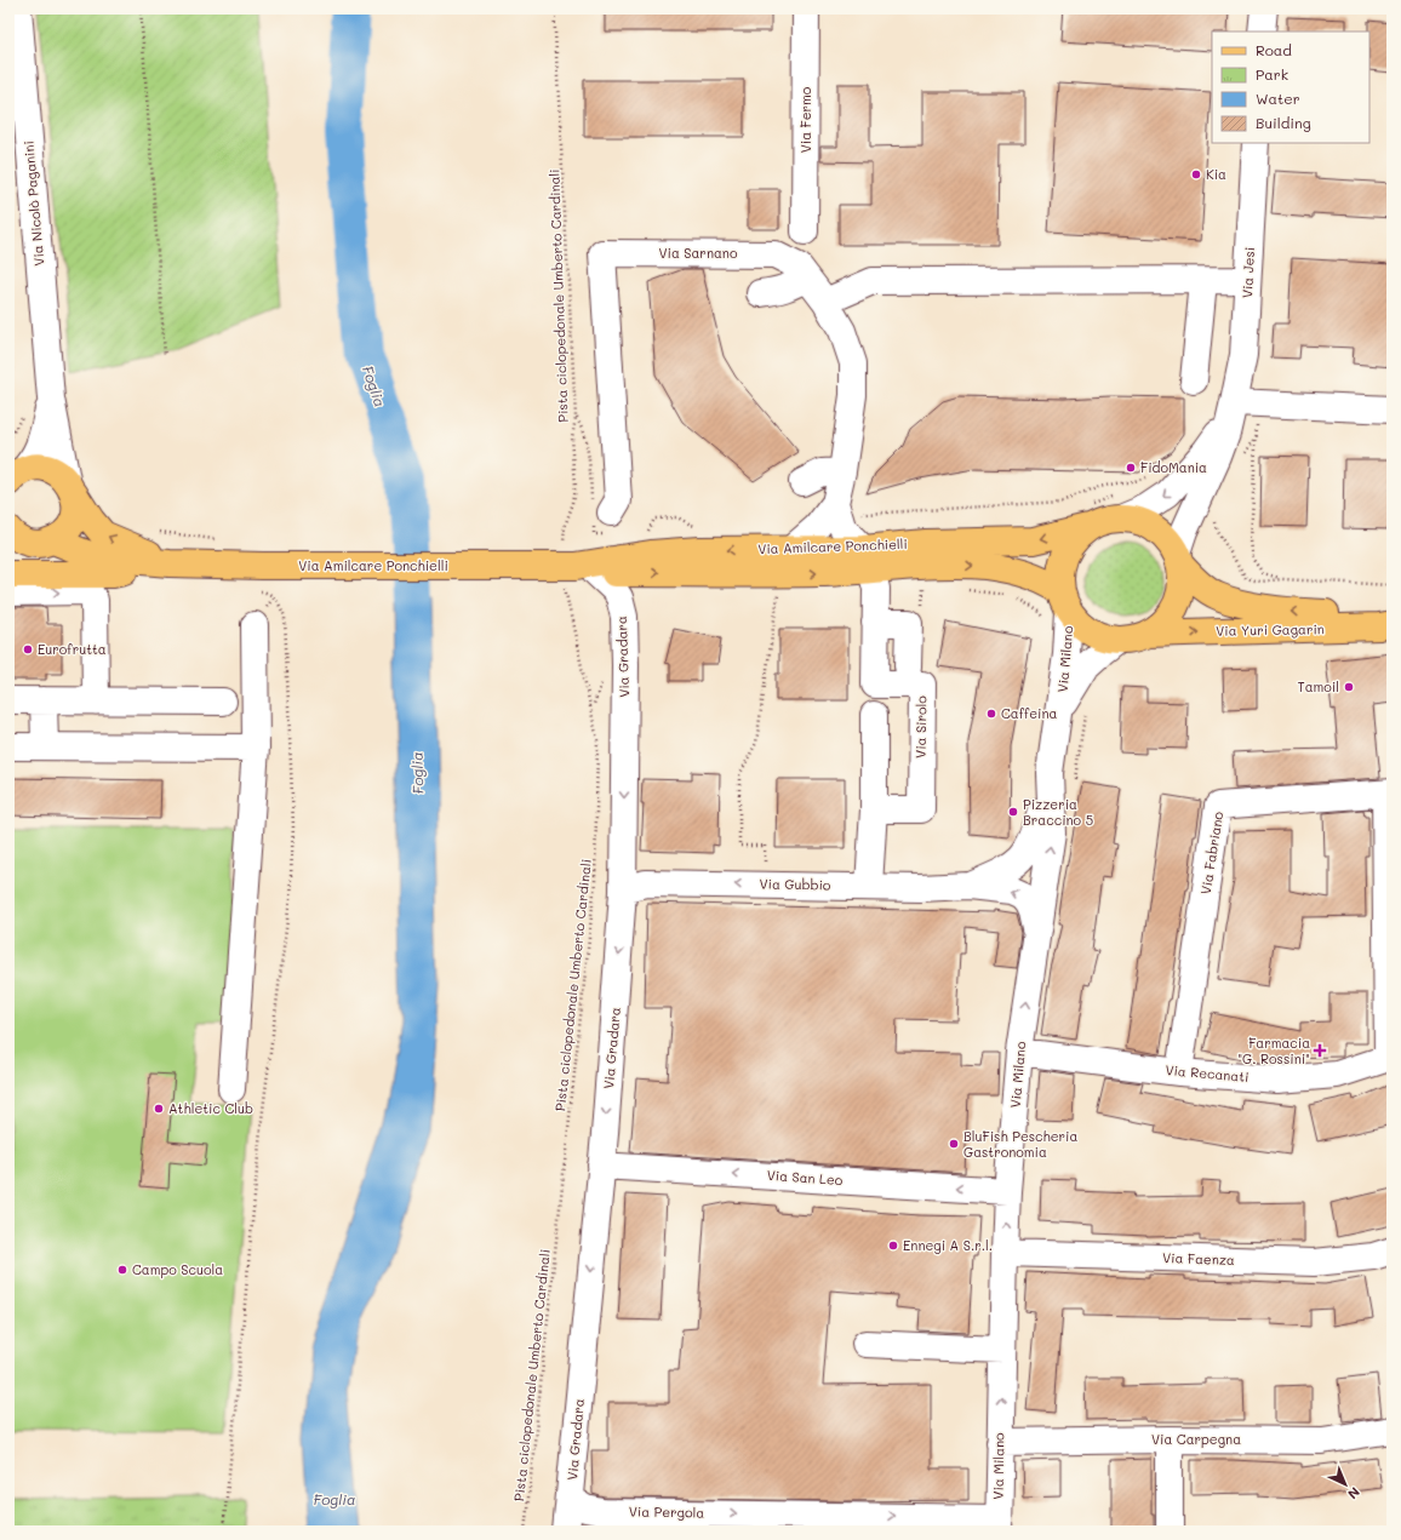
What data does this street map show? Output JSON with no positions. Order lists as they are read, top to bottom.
{
  "streets": {
    "main road": ["Via Amilcare Ponchielli", "Via Yuri Gagarin"],
    "street": [
      "Via Fermo",
      "Via Nicolò Paganini",
      "Via Sarnano",
      "Via Jesi",
      "Via Gradara",
      "Via Milano",
      "Via Sirolo",
      "Via Fabriano",
      "Via Gubbio",
      "Via Recanati",
      "Via San Leo",
      "Via Faenza",
      "Via Carpegna",
      "Via Pergola"
    ],
    "path": ["Pista ciclopedonale Umberto Cardinali"]
  },
  "crossings": [
    ["Via Nicolò Paganini", "Via Amilcare Ponchielli"],
    ["Via Sarnano", "Via Amilcare Ponchielli"],
    ["Via Sarnano", "Via Sirolo"],
    ["Via Jesi", "Via Amilcare Ponchielli"],
    ["Via Jesi", "Via Yuri Gagarin"],
    ["Via Jesi", "Via Milano"],
    ["Pista ciclopedonale Umberto Cardinali", "Via Amilcare Ponchielli"],
    ["Pista ciclopedonale Umberto Cardinali", "Via Gradara"],
    ["Via Amilcare Ponchielli", "Via Yuri Gagarin"],
    ["Via Amilcare Ponchielli", "Via Gradara"],
    ["Via Amilcare Ponchielli", "Via Milano"],
    ["Via Amilcare Ponchielli", "Via Sirolo"],
    ["Via Yuri Gagarin", "Via Milano"],
    ["Via Gradara", "Via Gubbio"],
    ["Via Gradara", "Via San Leo"],
    ["Via Gradara", "Via Pergola"],
    ["Via Milano", "Via Gubbio"],
    ["Via Milano", "Via Recanati"],
    ["Via Milano", "Via San Leo"],
    ["Via Milano", "Via Faenza"],
    ["Via Milano", "Via Carpegna"],
    ["Via Milano", "Via Pergola"],
    ["Via Fabriano", "Via Recanati"]
  ],
  "one_way": ["Via Gradara", "Via Milano", "Via Gubbio"],
  "water": ["Foglia"],
  "places": {
    "other": [
      "Kia",
      "FidoMania",
      "Eurofrutta",
      "Tamoil",
      "Caffeina",
      "Pizzeria Braccino 5",
      "Athletic Club",
      "BluFish Pescheria Gastronomia",
      "Ennegi A S.r.l.",
      "Campo Scuola"
    ],
    "health": ["Farmacia \"G. Rossini\""]
  },
  "legend": [
    "Road",
    "Park",
    "Water",
    "Building"
  ],
  "north": "bottom right"
}
